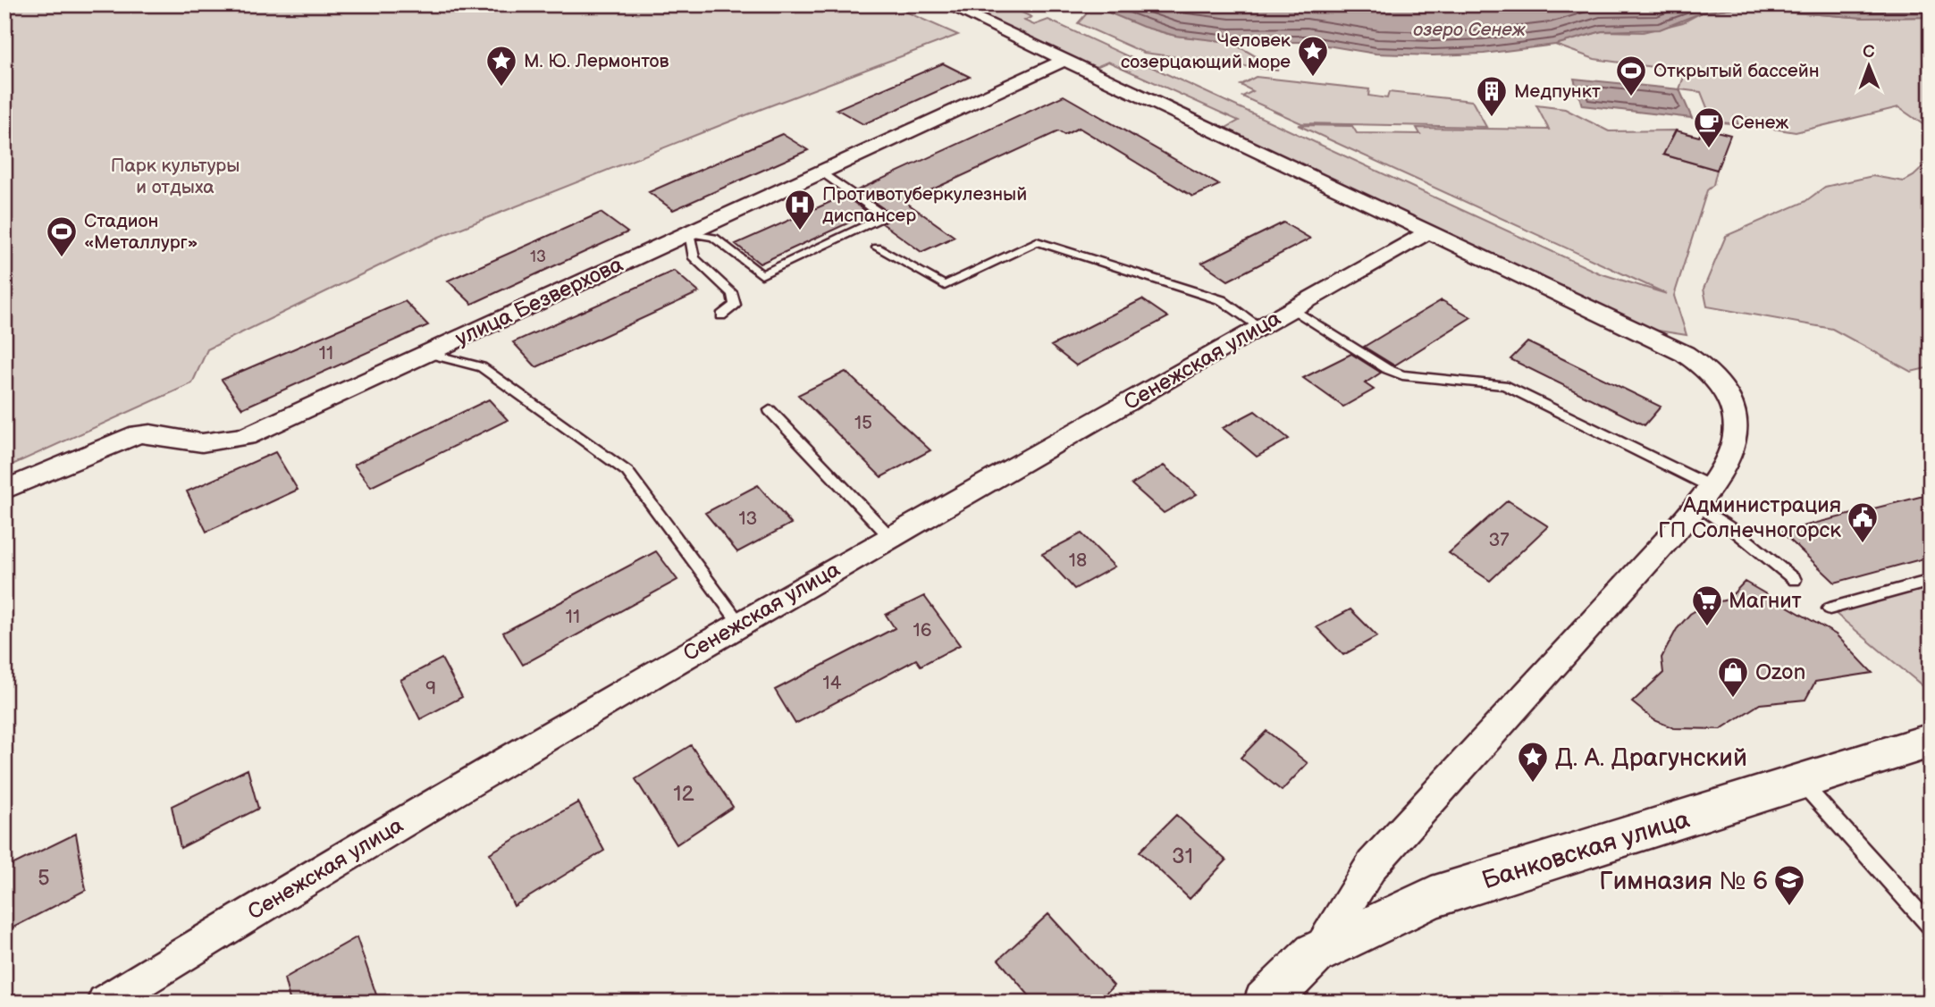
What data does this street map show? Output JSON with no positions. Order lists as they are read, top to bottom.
{
  "streets": {
    "street": ["улица Безверхова", "Сенежская улица", "Банковская улица"]
  },
  "water": ["озеро Сенеж"],
  "parks": ["Парк культуры и отдыха"],
  "places": {
    "place": ["Человек созерцающий море", "М. Ю. Лермонтов", "Д. А. Драгунский"],
    "sports": ["Открытый бассейн", "Стадион «Металлург»"],
    "building": ["Медпункт"],
    "cafe": ["Сенеж"],
    "hospital": ["Противотуберкулезный диспансер"],
    "public building": ["Администрация ГП Солнечногорск"],
    "supermarket": ["Магнит"],
    "shop": ["Ozon"],
    "school or university": ["Гимназия № 6"]
  },
  "house_numbers": [
    "13",
    "11",
    "15",
    "13",
    "37",
    "18",
    "11",
    "16",
    "14",
    "9",
    "12",
    "31",
    "5"
  ],
  "north": "top"
}
